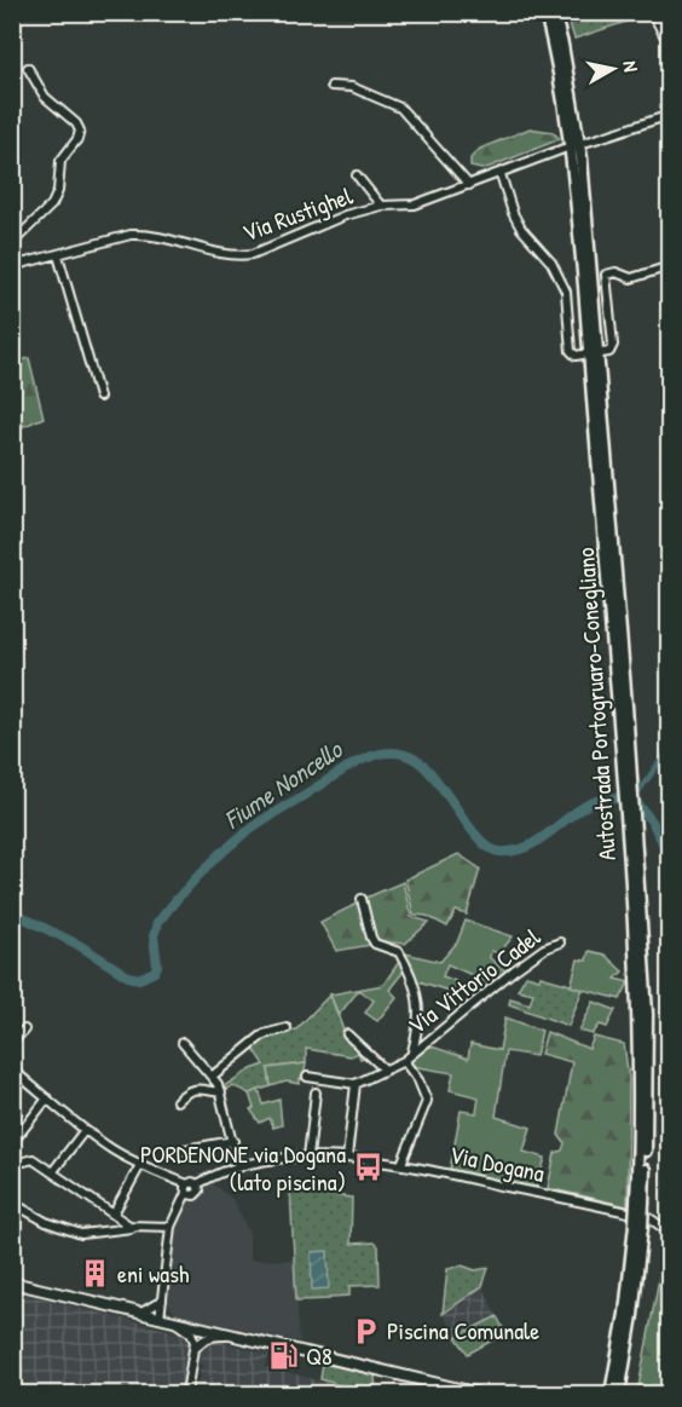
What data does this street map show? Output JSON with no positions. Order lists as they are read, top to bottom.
{
  "streets": {
    "highway": ["Autostrada Portogruaro-Conegliano"],
    "street": ["Via Rustighel", "Via Vittorio Cadel", "Via Dogana"]
  },
  "crossings": [
    ["Via Vittorio Cadel", "Via Dogana"]
  ],
  "water": ["Fiume Noncello"],
  "places": {
    "bus stop": ["PORDENONE via Dogana (lato piscina)"],
    "building": ["eni wash"],
    "parking": ["Piscina Comunale"],
    "fuel station": ["Q8"]
  },
  "north": "right"
}
